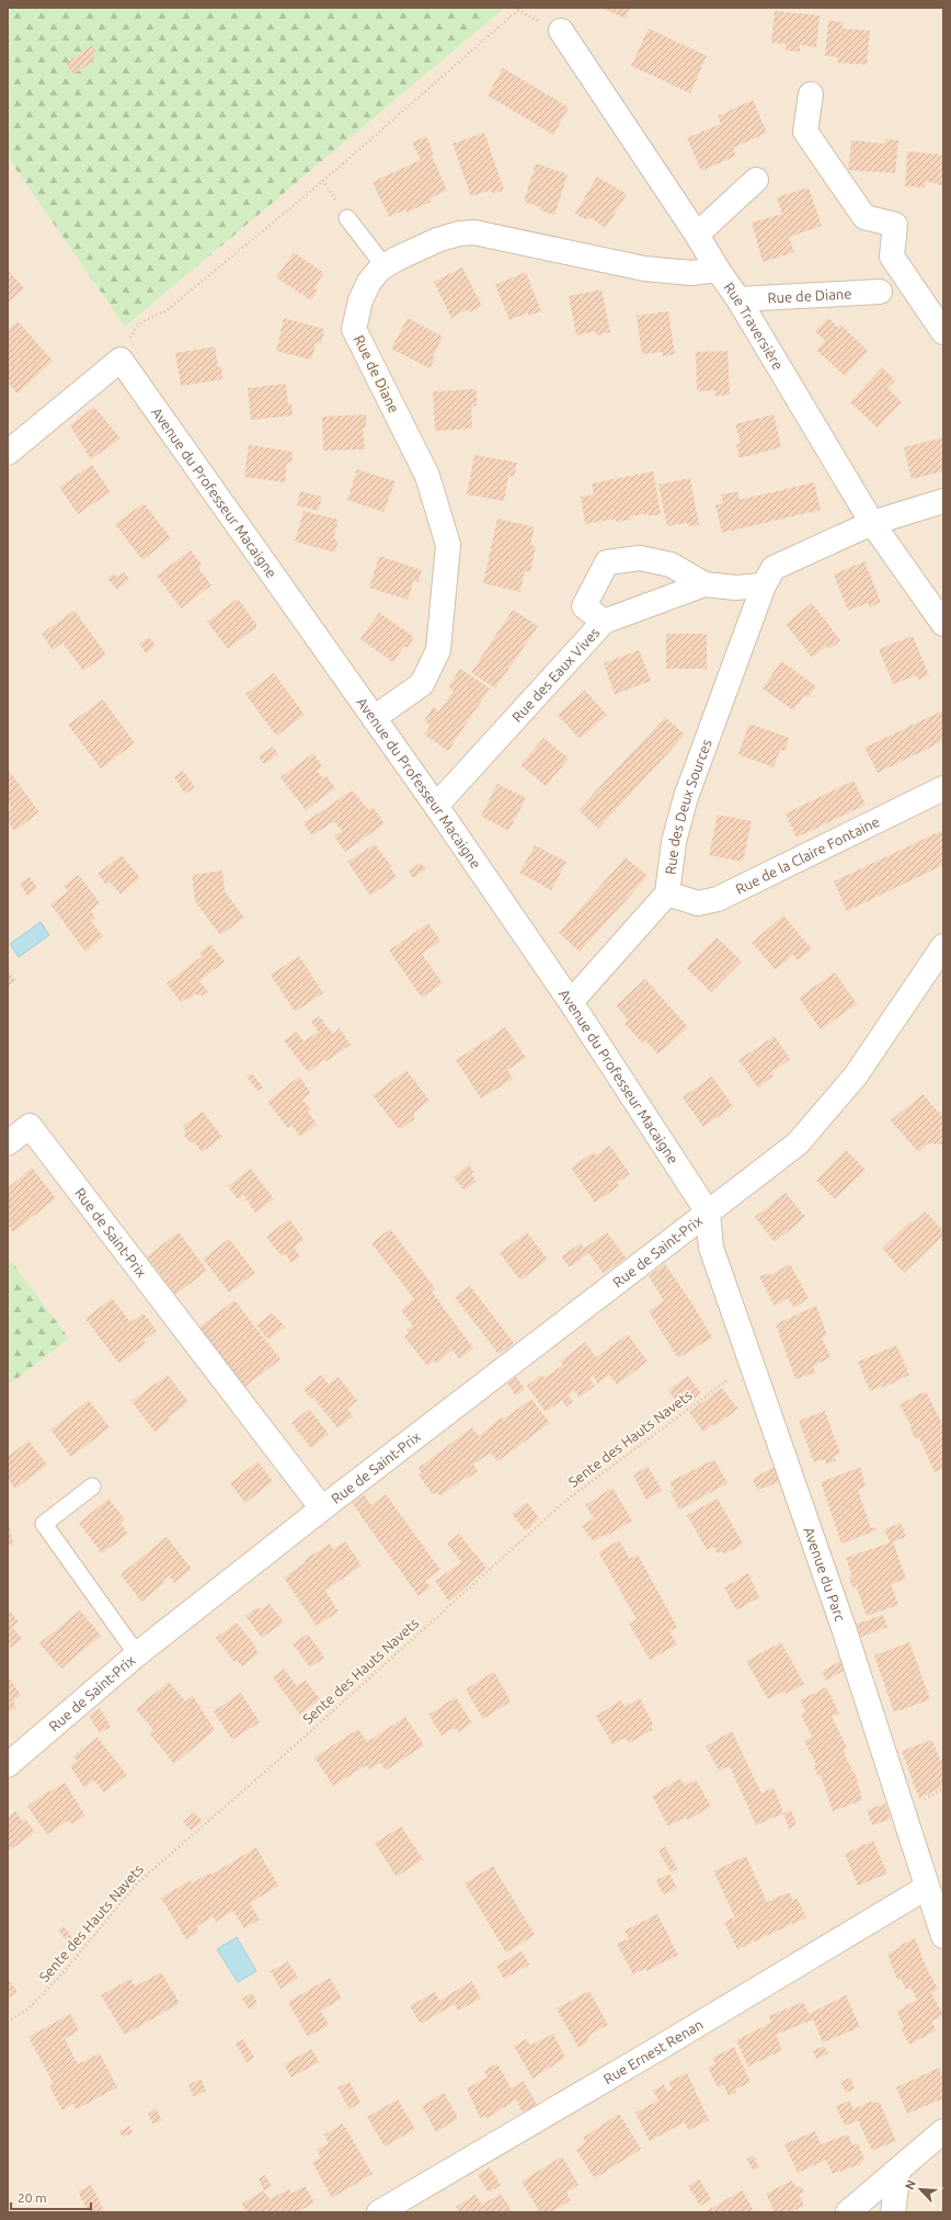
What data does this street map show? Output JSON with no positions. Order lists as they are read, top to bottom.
{
  "streets": {
    "street": [
      "Rue de Diane",
      "Rue Traversière",
      "Avenue du Professeur Macaigne",
      "Rue des Eaux Vives",
      "Rue des Deux Sources",
      "Rue de la Claire Fontaine",
      "Rue de Saint-Prix",
      "Avenue du Parc",
      "Rue Ernest Renan"
    ],
    "path": ["Sente des Hauts Navets"]
  },
  "crossings": [
    ["Rue de Diane", "Rue Traversière"],
    ["Rue de Diane", "Avenue du Professeur Macaigne"],
    ["Avenue du Professeur Macaigne", "Rue des Eaux Vives"],
    ["Avenue du Professeur Macaigne", "Rue des Deux Sources"],
    ["Avenue du Professeur Macaigne", "Rue de Saint-Prix"],
    ["Avenue du Professeur Macaigne", "Avenue du Parc"],
    ["Rue des Eaux Vives", "Rue des Deux Sources"],
    ["Rue des Deux Sources", "Rue de la Claire Fontaine"],
    ["Rue de Saint-Prix", "Avenue du Parc"],
    ["Sente des Hauts Navets", "Avenue du Parc"],
    ["Avenue du Parc", "Rue Ernest Renan"]
  ],
  "scale_bar": "20 m",
  "north": "top left"
}
